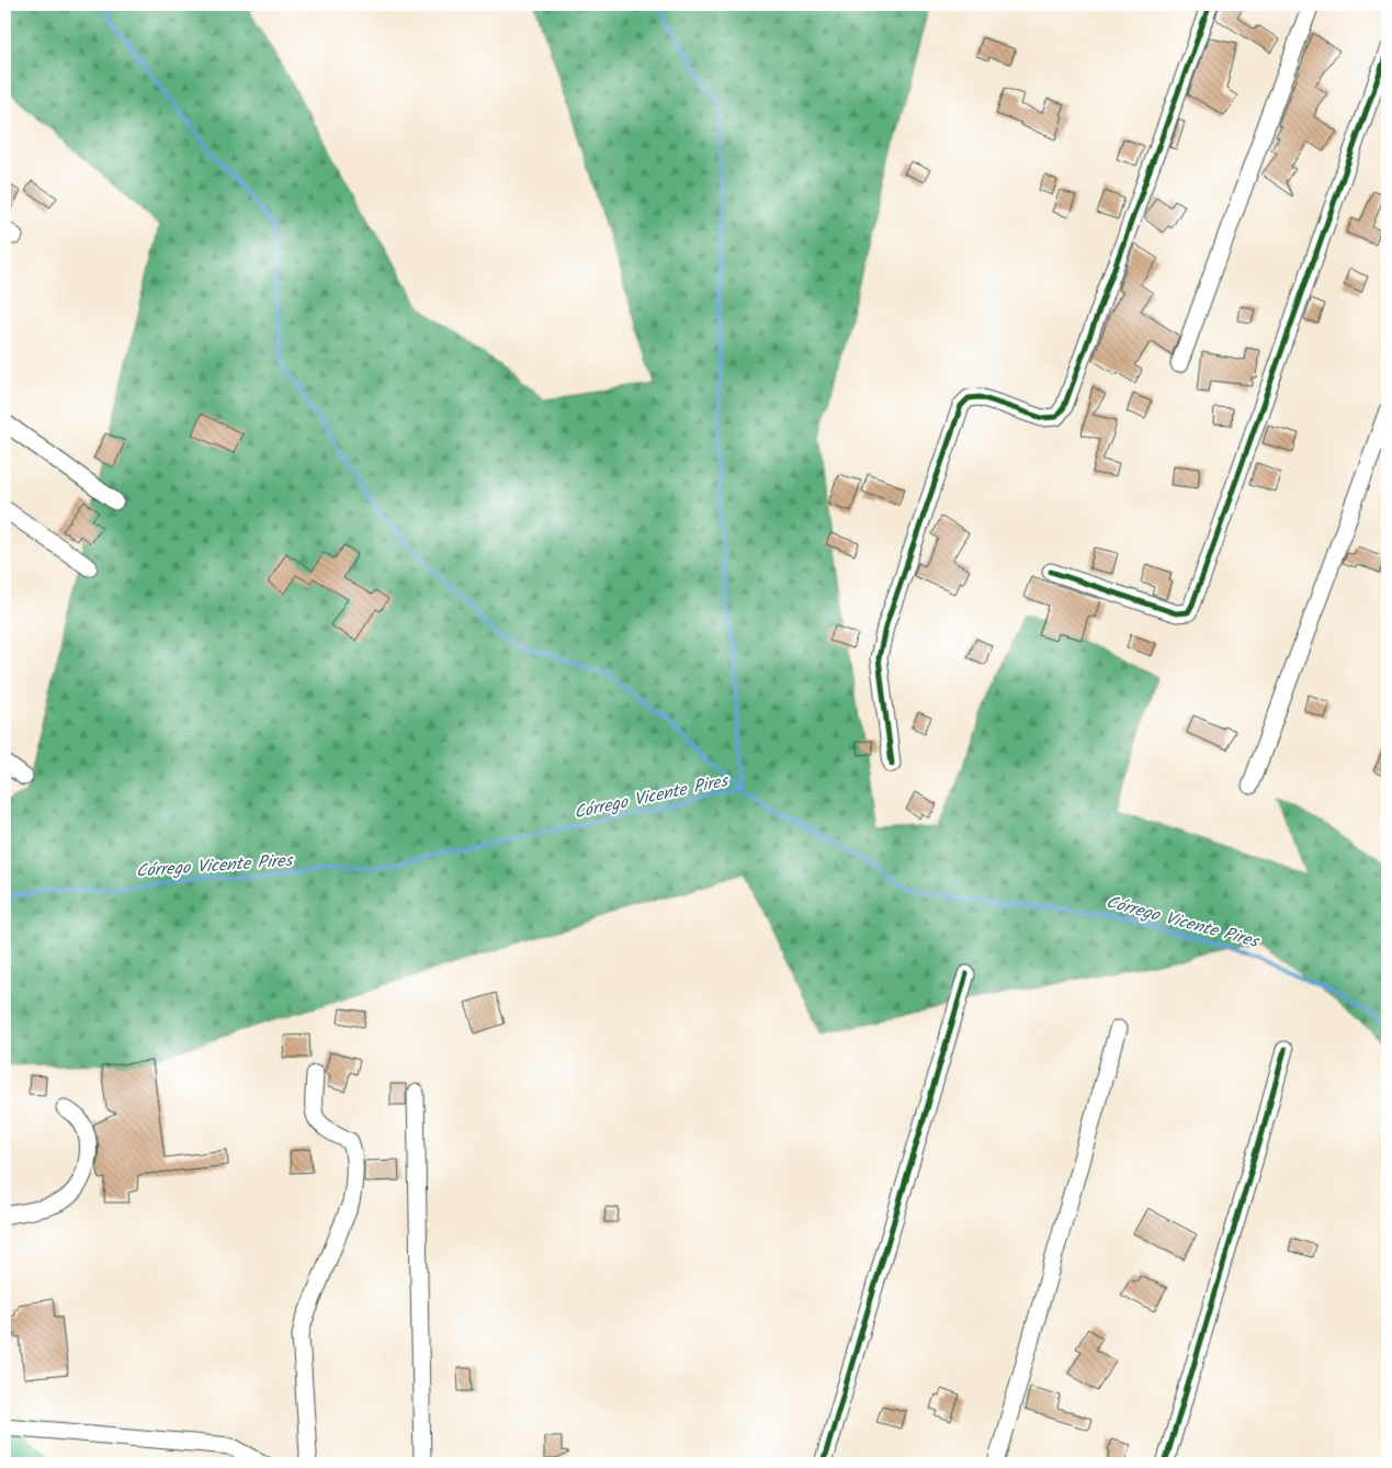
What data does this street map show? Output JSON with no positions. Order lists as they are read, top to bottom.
{
  "water": ["Córrego Vicente Pires"]
}
